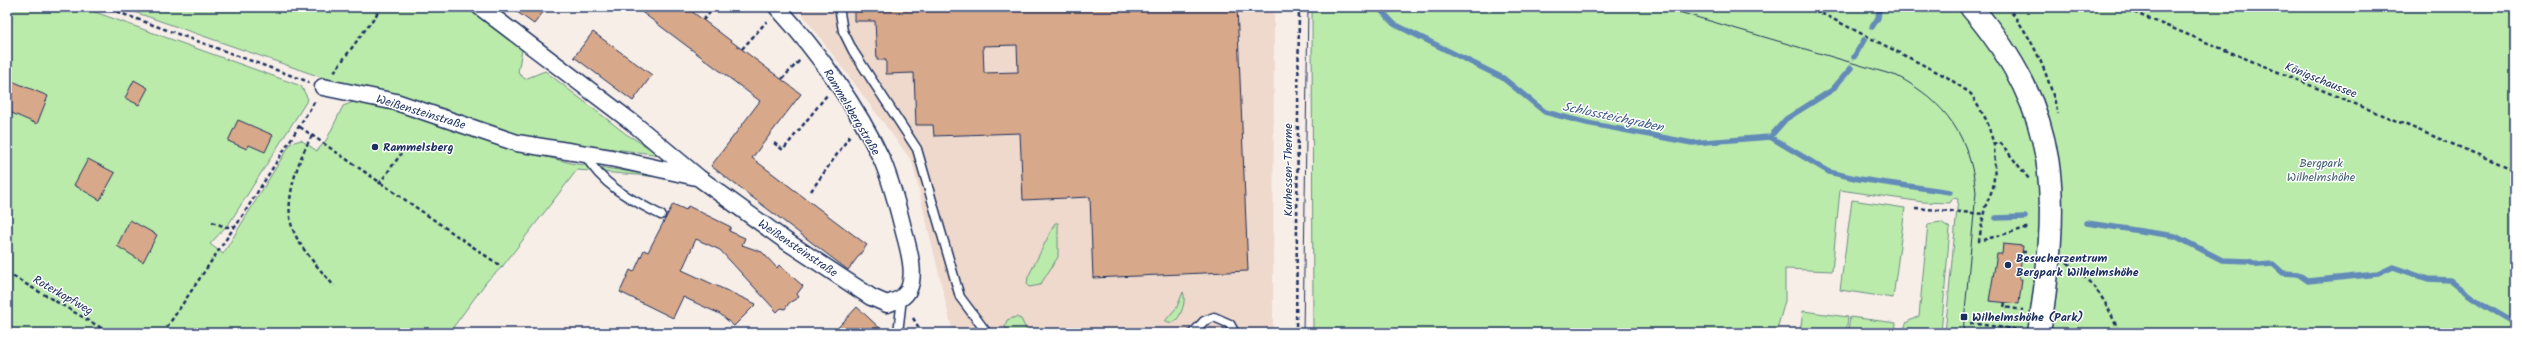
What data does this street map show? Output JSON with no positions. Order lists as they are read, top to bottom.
{
  "streets": {
    "street": ["Weißensteinstraße", "Rammelsbergstraße"],
    "path": ["Königschaussee", "Kurhessen-Therme", "Roterkopfweg"]
  },
  "crossings": [
    ["Weißensteinstraße", "Rammelsbergstraße"]
  ],
  "water": ["Schlossteichgraben"],
  "parks": ["Bergpark Wilhelmshöhe"],
  "places": {
    "other": ["Rammelsberg", "Besucherzentrum Bergpark Wilhelmshöhe"],
    "transit": ["Wilhelmshöhe (Park)"]
  }
}
